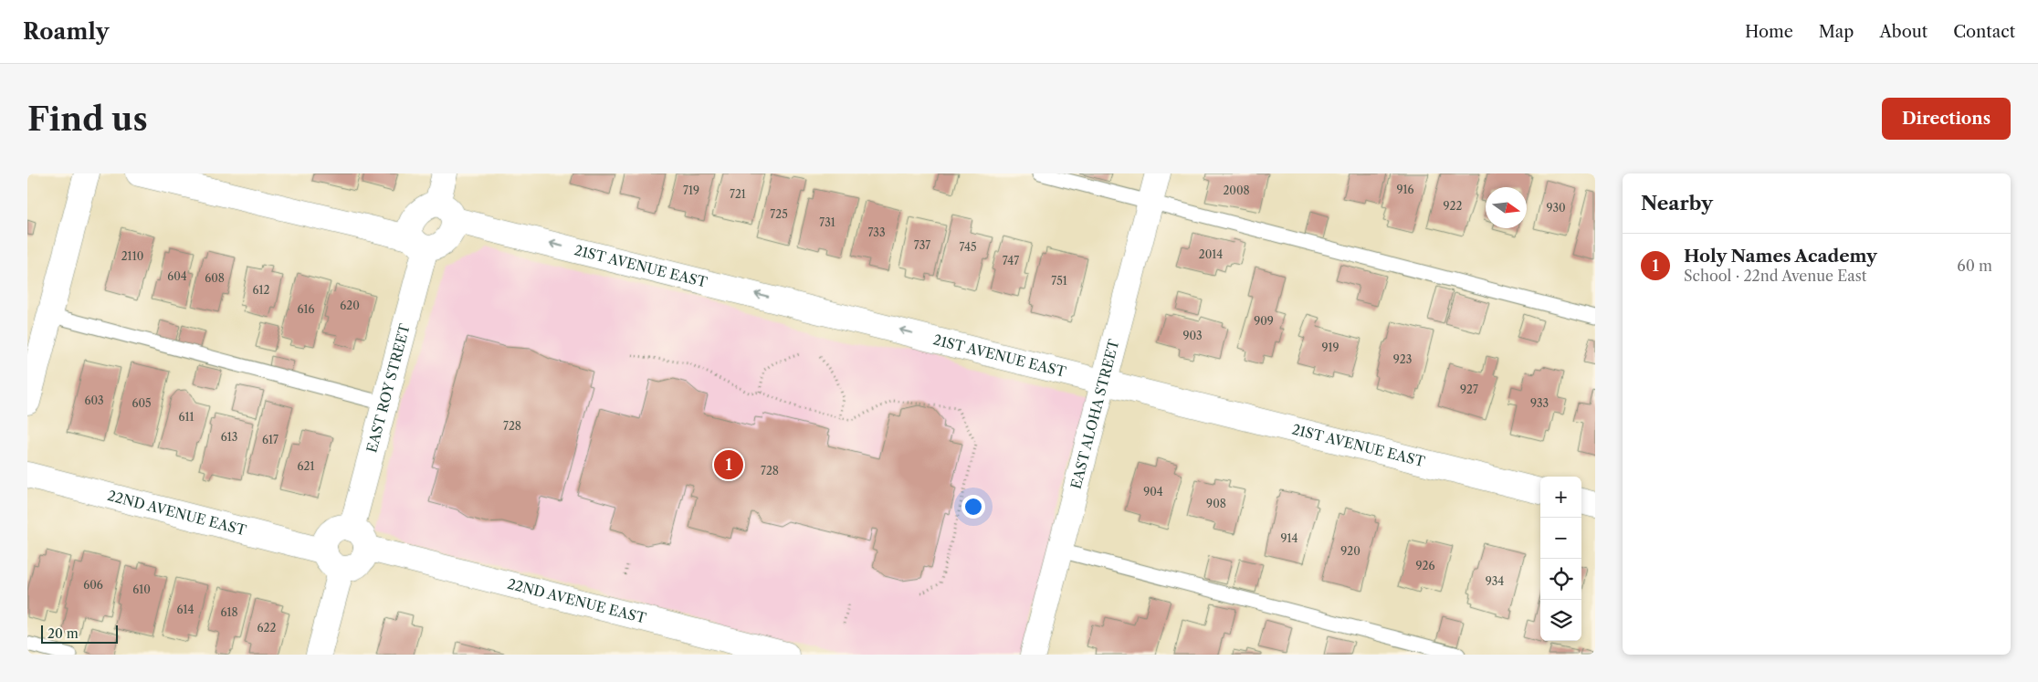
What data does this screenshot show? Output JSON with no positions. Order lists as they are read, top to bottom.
{
  "streets": {
    "street": [
      "21ST AVENUE EAST",
      "EAST ROY STREET",
      "EAST ALOHA STREET",
      "22ND AVENUE EAST"
    ]
  },
  "crossings": [
    ["21ST AVENUE EAST", "EAST ROY STREET"],
    ["21ST AVENUE EAST", "EAST ALOHA STREET"],
    ["EAST ROY STREET", "22ND AVENUE EAST"]
  ],
  "one_way": ["21ST AVENUE EAST"],
  "house_numbers": [
    "916",
    "719",
    "2008",
    "721",
    "922",
    "930",
    "725",
    "731",
    "733",
    "737",
    "745",
    "2014",
    "2110",
    "747",
    "604",
    "608",
    "751",
    "612",
    "620",
    "616",
    "909",
    "903",
    "919",
    "923",
    "927",
    "603",
    "605",
    "933",
    "611",
    "728",
    "613",
    "617",
    "621",
    "728",
    "904",
    "908",
    "914",
    "920",
    "926",
    "934",
    "606",
    "610",
    "614",
    "618",
    "622"
  ],
  "scale_bar": "20 m",
  "north": "right",
  "page": {
    "header": "Roamly",
    "nav": [
      "Home",
      "Map",
      "About",
      "Contact"
    ],
    "buttons": "Directions",
    "title": "Find us",
    "heading": "Nearby",
    "list": [
      {
        "mark": "1",
        "name": "Holy Names Academy",
        "note": "School · 22nd Avenue East",
        "value": "60 m"
      }
    ],
    "pins": "1",
    "map_buttons": ["+", "−"],
    "scale": "20 m"
  }
}
